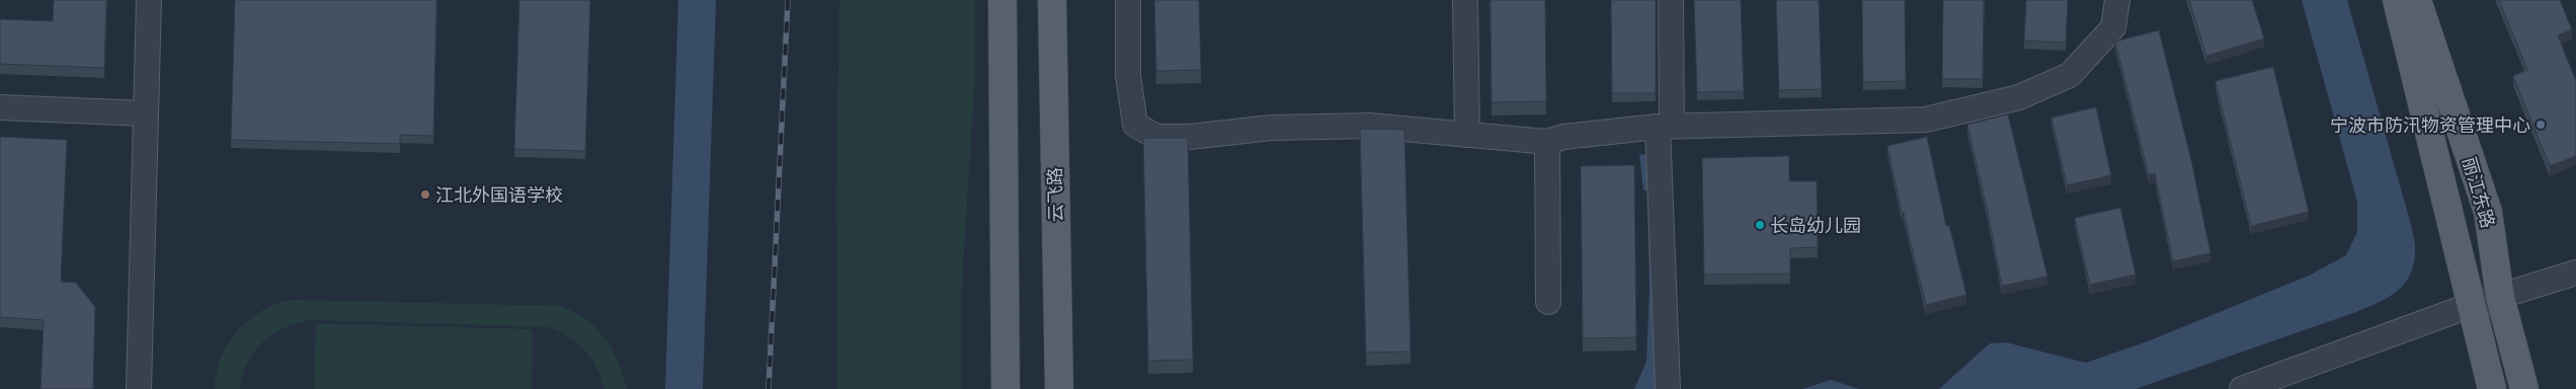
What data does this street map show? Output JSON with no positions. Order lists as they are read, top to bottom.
{
  "streets": {
    "main road": ["丽江东路", "云飞路"]
  },
  "places": ["宁波市防汛物资管理中心", "江北外国语学校", "长岛幼儿园"]
}
